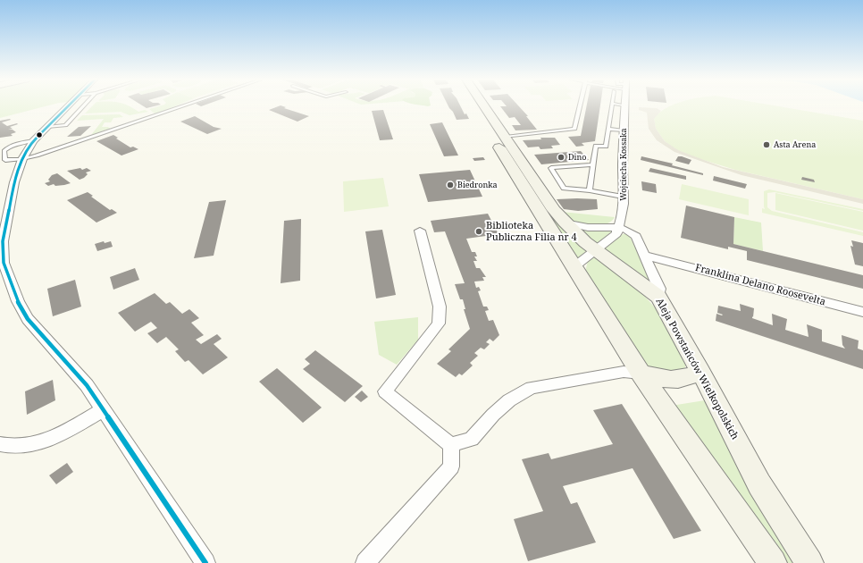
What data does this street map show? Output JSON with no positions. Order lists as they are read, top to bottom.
{
  "streets": {
    "main road": ["Aleja Powstańców Wielkopolskich"],
    "street": ["Wojciecha Kossaka", "Franklina Delano Roosevelta"]
  },
  "crossings": [
    ["Wojciecha Kossaka", "Aleja Powstańców Wielkopolskich"]
  ],
  "places": [
    "Asta Arena",
    "Dino",
    "Biedronka",
    "Biblioteka Publiczna Filia nr 4"
  ]
}
